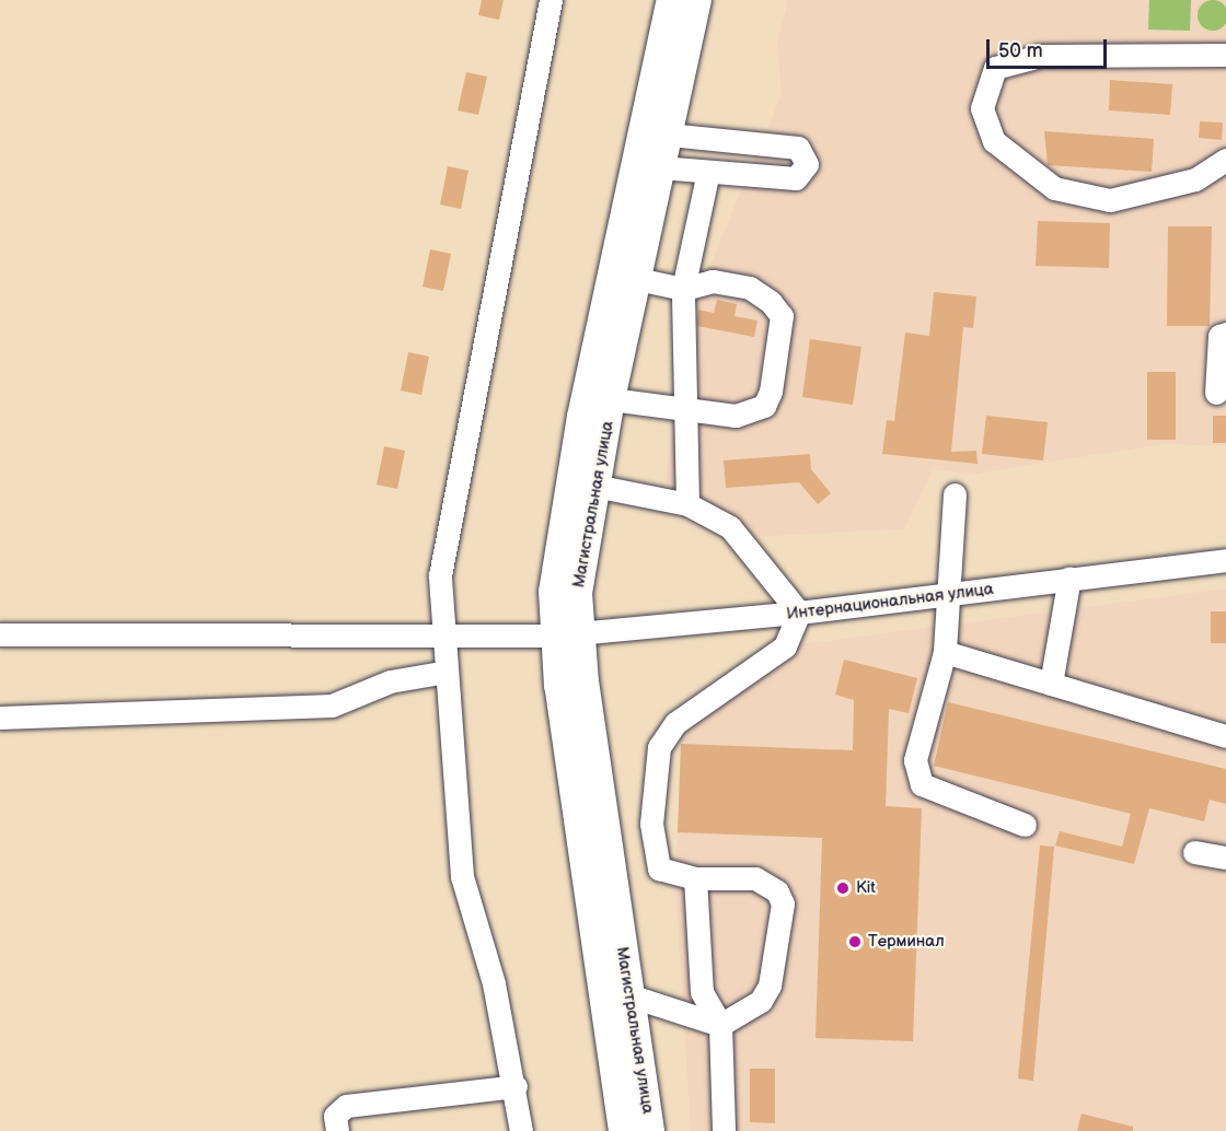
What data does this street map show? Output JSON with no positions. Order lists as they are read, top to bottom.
{
  "streets": {
    "main road": ["Магистральная улица"],
    "street": ["Интернациональная улица"]
  },
  "crossings": [
    ["Магистральная улица", "Интернациональная улица"]
  ],
  "places": ["Kit", "Терминал"],
  "scale_bar": "50 m"
}
